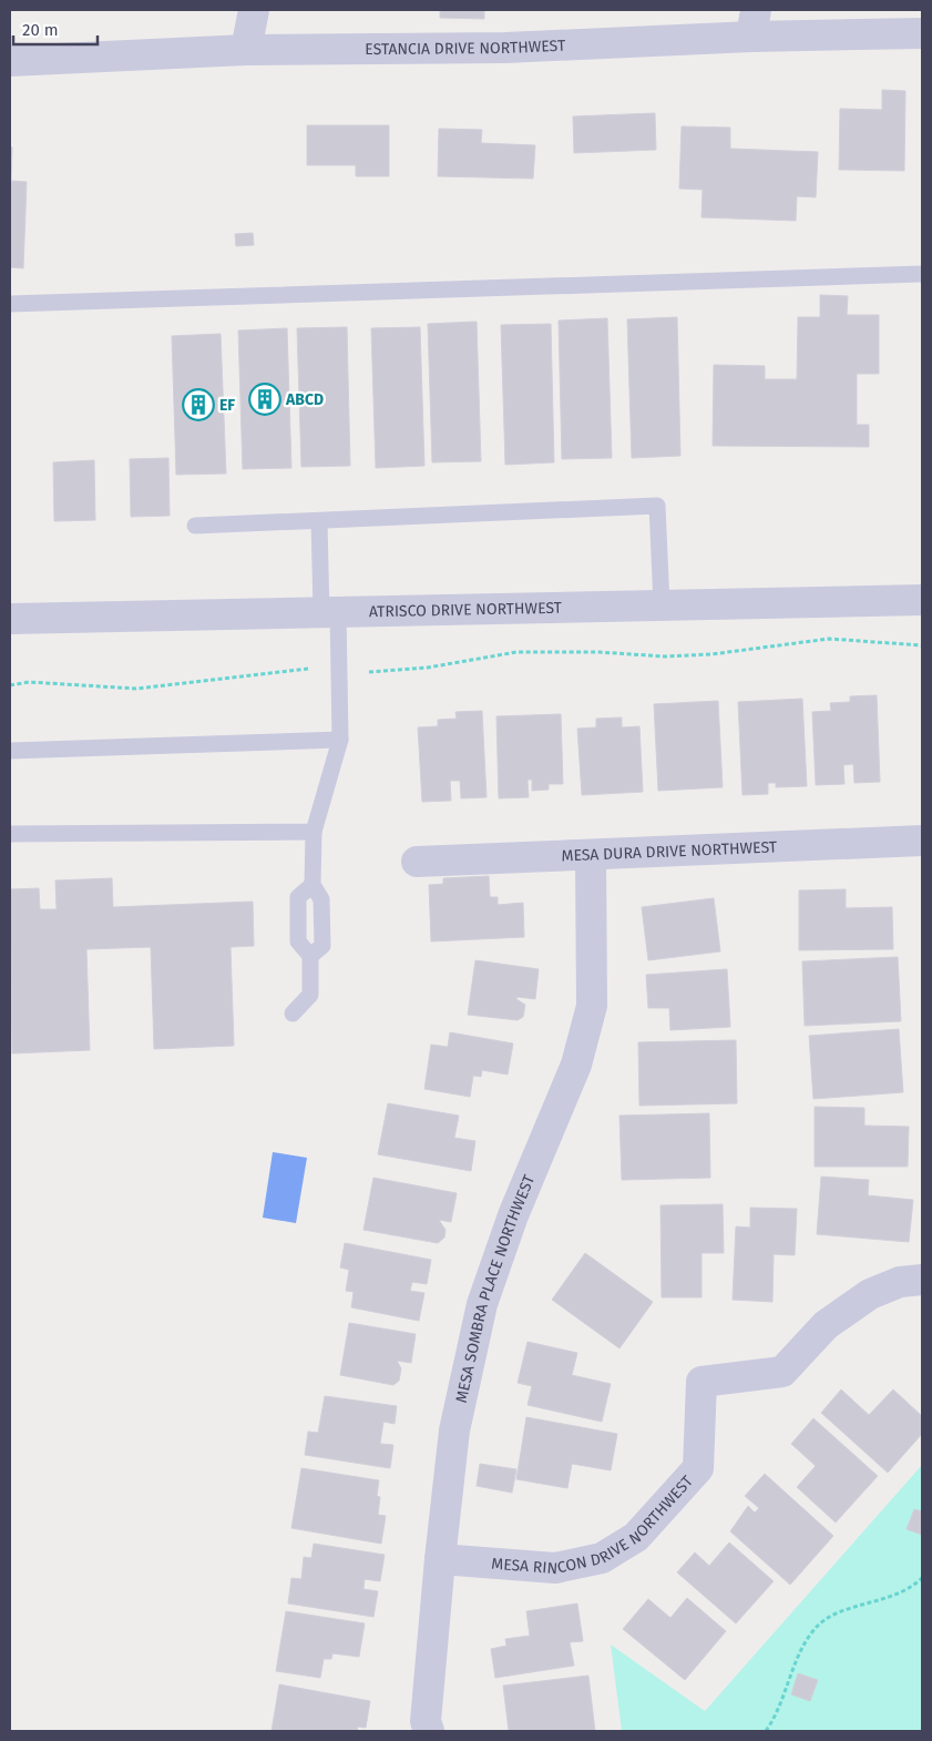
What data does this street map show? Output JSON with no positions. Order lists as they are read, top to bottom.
{
  "streets": {
    "street": [
      "ESTANCIA DRIVE NORTHWEST",
      "ATRISCO DRIVE NORTHWEST",
      "MESA DURA DRIVE NORTHWEST",
      "MESA SOMBRA PLACE NORTHWEST",
      "MESA RINCON DRIVE NORTHWEST"
    ]
  },
  "crossings": [
    ["MESA DURA DRIVE NORTHWEST", "MESA SOMBRA PLACE NORTHWEST"],
    ["MESA SOMBRA PLACE NORTHWEST", "MESA RINCON DRIVE NORTHWEST"]
  ],
  "places": {
    "building": ["ABCD", "EF"]
  },
  "scale_bar": "20 m"
}
